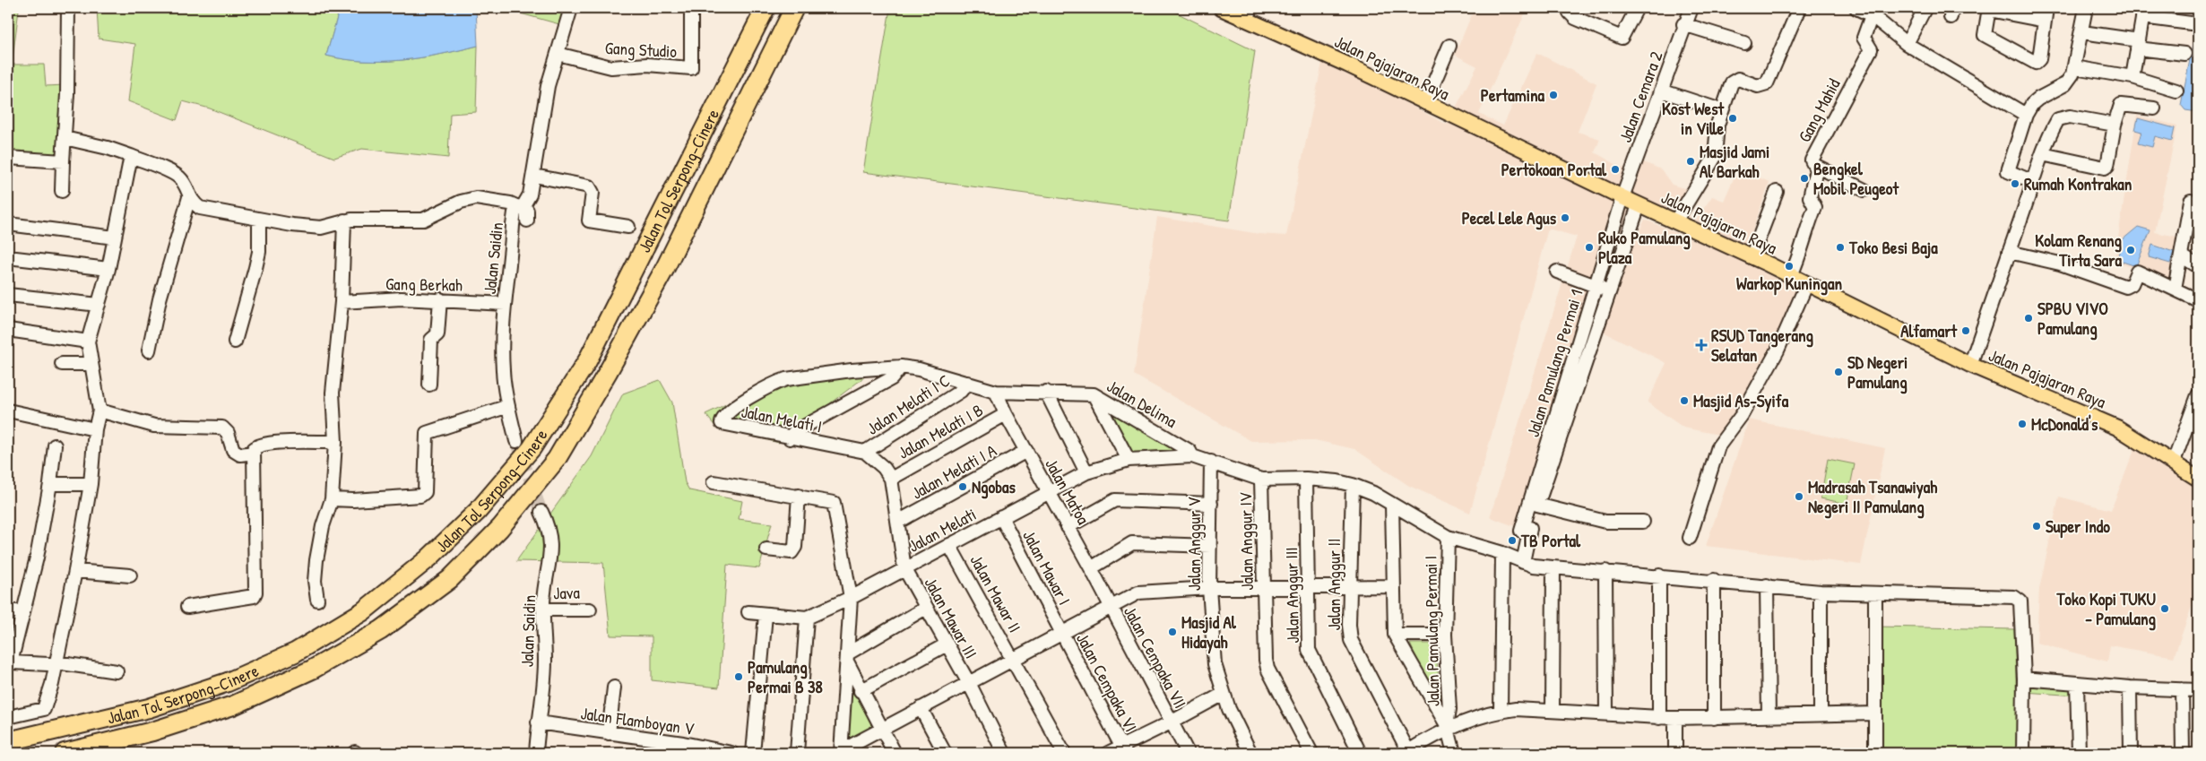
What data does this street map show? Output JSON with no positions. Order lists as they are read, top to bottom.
{
  "streets": {
    "highway": ["Jalan Tol Serpong–Cinere"],
    "main road": ["Jalan Pajajaran Raya"],
    "street": [
      "Gang Studio",
      "Jalan Cemara 2",
      "Gang Mahid",
      "Jalan Saidin",
      "Gang Berkah",
      "Jalan Pamulang Permai 1",
      "Jalan Delima",
      "Jalan Melati I C",
      "Jalan Melati I",
      "Jalan Melati I B",
      "Jalan Melati I A",
      "Jalan Matoa",
      "Jalan Melati",
      "Jalan Anggur IV",
      "Jalan Anggur V",
      "Jalan Mawar I",
      "Jalan Anggur II",
      "Java",
      "Jalan Mawar II",
      "Jalan Anggur III",
      "Jalan Mawar III",
      "Jalan Pamulang Permai I",
      "Jalan Cempaka VII",
      "Jalan Cempaka VI",
      "Jalan Flamboyan V"
    ]
  },
  "crossings": [
    ["Gang Studio", "Jalan Saidin"],
    ["Jalan Pajajaran Raya", "Jalan Cemara 2"],
    ["Jalan Pajajaran Raya", "Gang Mahid"],
    ["Jalan Pajajaran Raya", "Jalan Pamulang Permai 1"],
    ["Jalan Cemara 2", "Jalan Pamulang Permai 1"],
    ["Jalan Saidin", "Gang Berkah"],
    ["Jalan Saidin", "Java"],
    ["Jalan Saidin", "Jalan Flamboyan V"],
    ["Jalan Delima", "Jalan Melati I"],
    ["Jalan Delima", "Jalan Matoa"],
    ["Jalan Delima", "Jalan Melati"],
    ["Jalan Delima", "Jalan Anggur IV"],
    ["Jalan Delima", "Jalan Anggur V"],
    ["Jalan Melati I C", "Jalan Melati I"],
    ["Jalan Melati I", "Jalan Matoa"],
    ["Jalan Melati I B", "Jalan Matoa"],
    ["Jalan Melati I A", "Jalan Matoa"],
    ["Jalan Matoa", "Jalan Melati"],
    ["Jalan Matoa", "Jalan Cempaka VII"],
    ["Jalan Melati", "Jalan Mawar I"],
    ["Jalan Melati", "Jalan Mawar II"],
    ["Jalan Melati", "Jalan Mawar III"],
    ["Jalan Mawar I", "Jalan Cempaka VI"]
  ],
  "places": {
    "other": [
      "Pertamina",
      "Kost West in Ville",
      "Masjid Jami Al Barkah",
      "Pertokoan Portal",
      "Bengkel Mobil Peugeot",
      "Rumah Kontrakan",
      "Pecel Lele Agus",
      "Ruko Pamulang Plaza",
      "Toko Besi Baja",
      "Kolam Renang Tirta Sara",
      "Warkop Kuningan",
      "SPBU VIVO Pamulang",
      "Alfamart",
      "SD Negeri Pamulang",
      "Masjid As-Syifa",
      "McDonald's",
      "Ngobas",
      "Madrasah Tsanawiyah Negeri II Pamulang",
      "Super Indo",
      "TB Portal",
      "Toko Kopi TUKU - Pamulang",
      "Masjid Al Hidayah",
      "Pamulang Permai B 38"
    ],
    "health": ["RSUD Tangerang Selatan"]
  }
}
